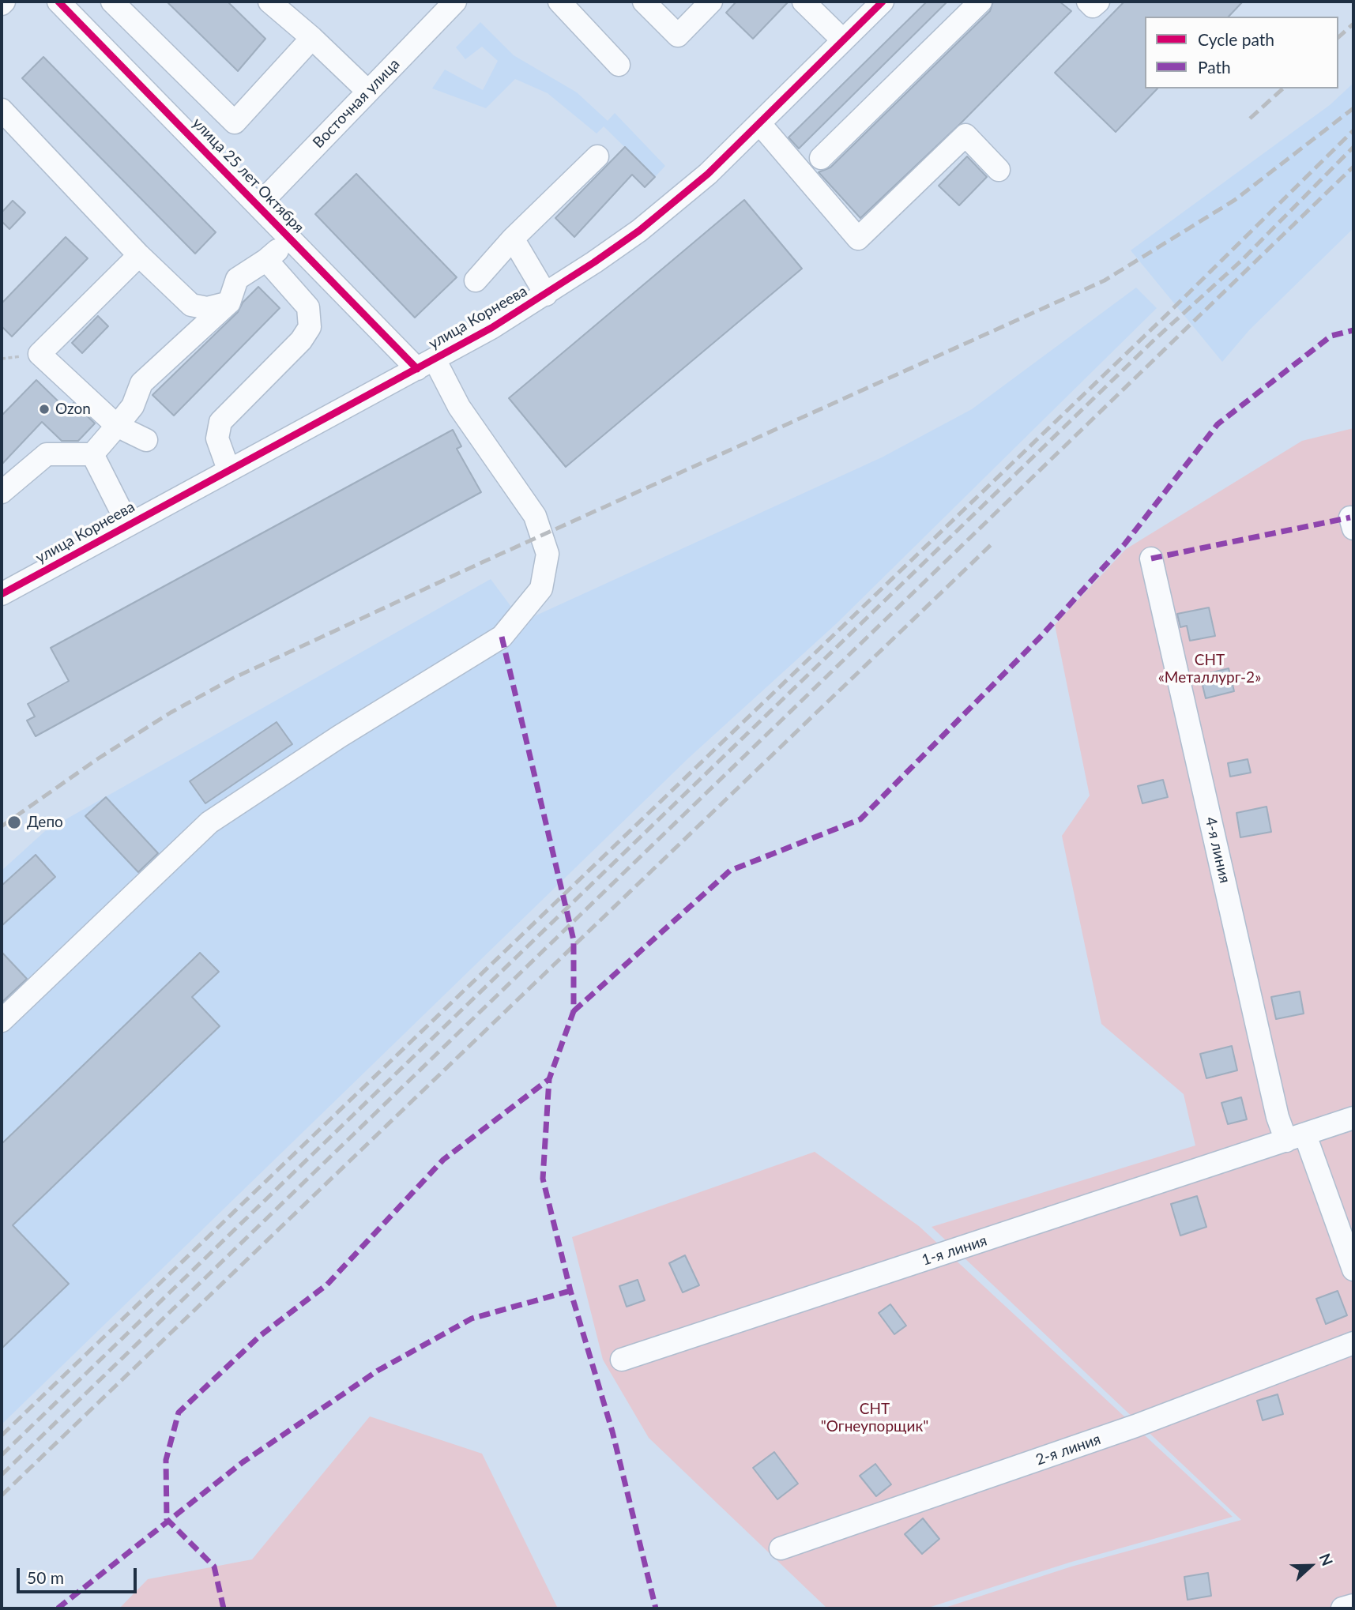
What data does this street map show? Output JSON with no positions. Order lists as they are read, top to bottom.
{
  "streets": {
    "street": [
      "Восточная улица",
      "улица 25 лет Октября",
      "улица Корнеева",
      "4-я линия",
      "1-я линия",
      "2-я линия"
    ]
  },
  "crossings": [
    ["Восточная улица", "улица 25 лет Октября"],
    ["улица 25 лет Октября", "улица Корнеева"],
    ["4-я линия", "1-я линия"]
  ],
  "parks": ["СНТ «Металлург-2»", "СНТ \"Огнеупорщик\""],
  "places": ["Ozon", "Депо"],
  "legend": ["Cycle path", "Path"],
  "scale_bar": "50 m",
  "north": "right"
}
